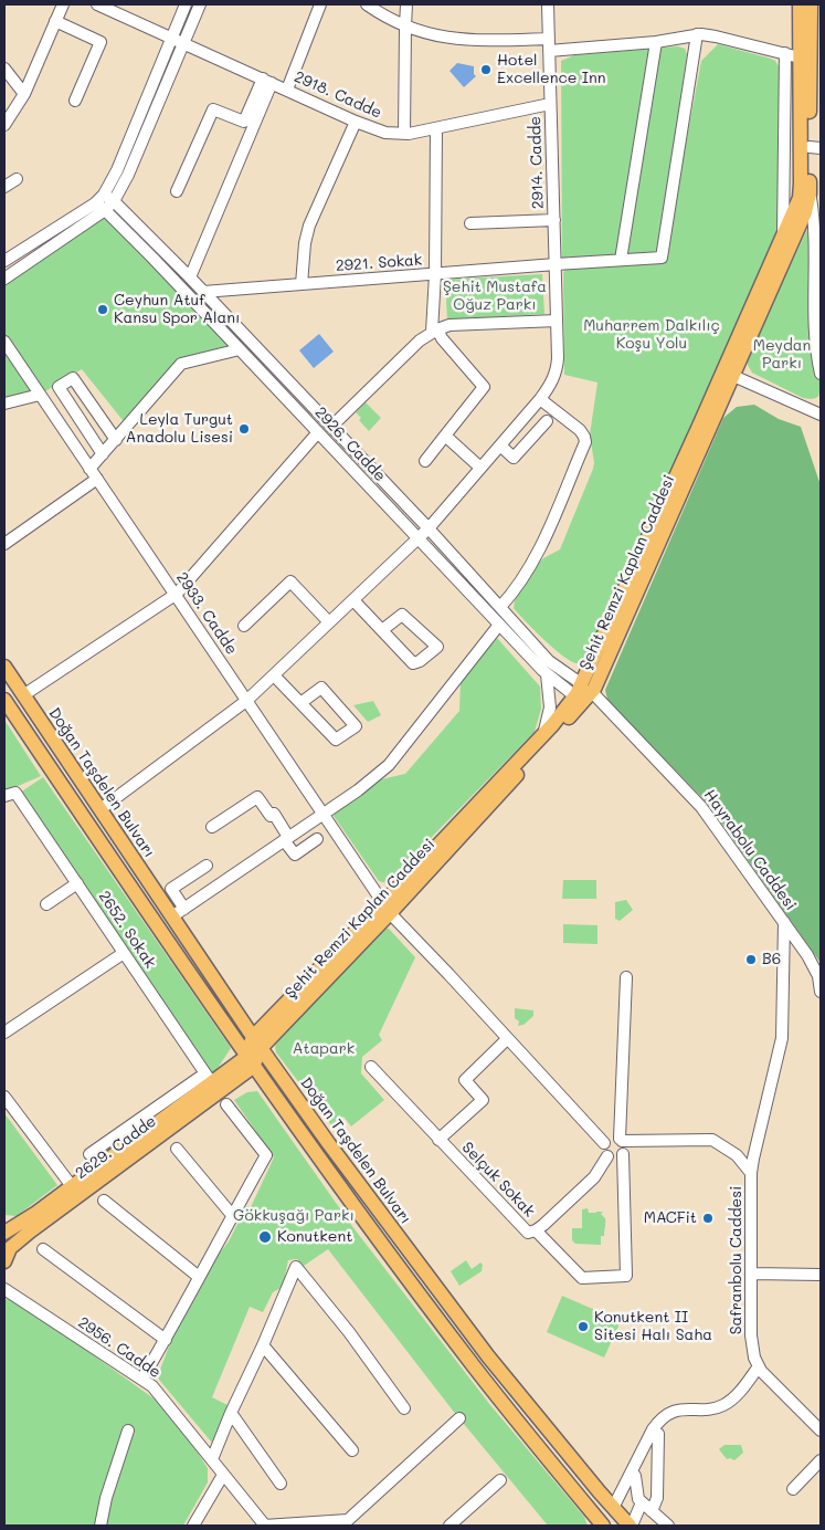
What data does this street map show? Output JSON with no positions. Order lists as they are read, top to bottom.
{
  "streets": {
    "main road": ["Şehit Remzi Kaplan Caddesi", "Doğan Taşdelen Bulvarı", "2629. Cadde"],
    "street": [
      "2918. Cadde",
      "2914. Cadde",
      "2921. Sokak",
      "2926. Cadde",
      "2933. Cadde",
      "Hayrabolu Caddesi",
      "2652. Sokak",
      "Selçuk Sokak",
      "Safranbolu Caddesi",
      "2956. Cadde"
    ]
  },
  "crossings": [
    ["2918. Cadde", "2914. Cadde"],
    ["2914. Cadde", "2921. Sokak"],
    ["2914. Cadde", "2926. Cadde"],
    ["2914. Cadde", "2933. Cadde"],
    ["2914. Cadde", "Doğan Taşdelen Bulvarı"],
    ["2921. Sokak", "2926. Cadde"],
    ["2926. Cadde", "Şehit Remzi Kaplan Caddesi"],
    ["2926. Cadde", "Hayrabolu Caddesi"],
    ["Şehit Remzi Kaplan Caddesi", "2933. Cadde"],
    ["Şehit Remzi Kaplan Caddesi", "Doğan Taşdelen Bulvarı"],
    ["Şehit Remzi Kaplan Caddesi", "Hayrabolu Caddesi"],
    ["2652. Sokak", "2629. Cadde"],
    ["Selçuk Sokak", "Safranbolu Caddesi"]
  ],
  "parks": [
    "Şehit Mustafa Oğuz Parkı",
    "Muharrem Dalkılıç Koşu Yolu",
    "Meydan Parkı",
    "Atapark",
    "Gökkuşağı Parkı"
  ],
  "places": [
    "Hotel Excellence Inn",
    "Ceyhun Atuf Kansu Spor Alanı",
    "Leyla Turgut Anadolu Lisesi",
    "B6",
    "MACFit",
    "Konutkent",
    "Konutkent II Sitesi Halı Saha"
  ]
}
